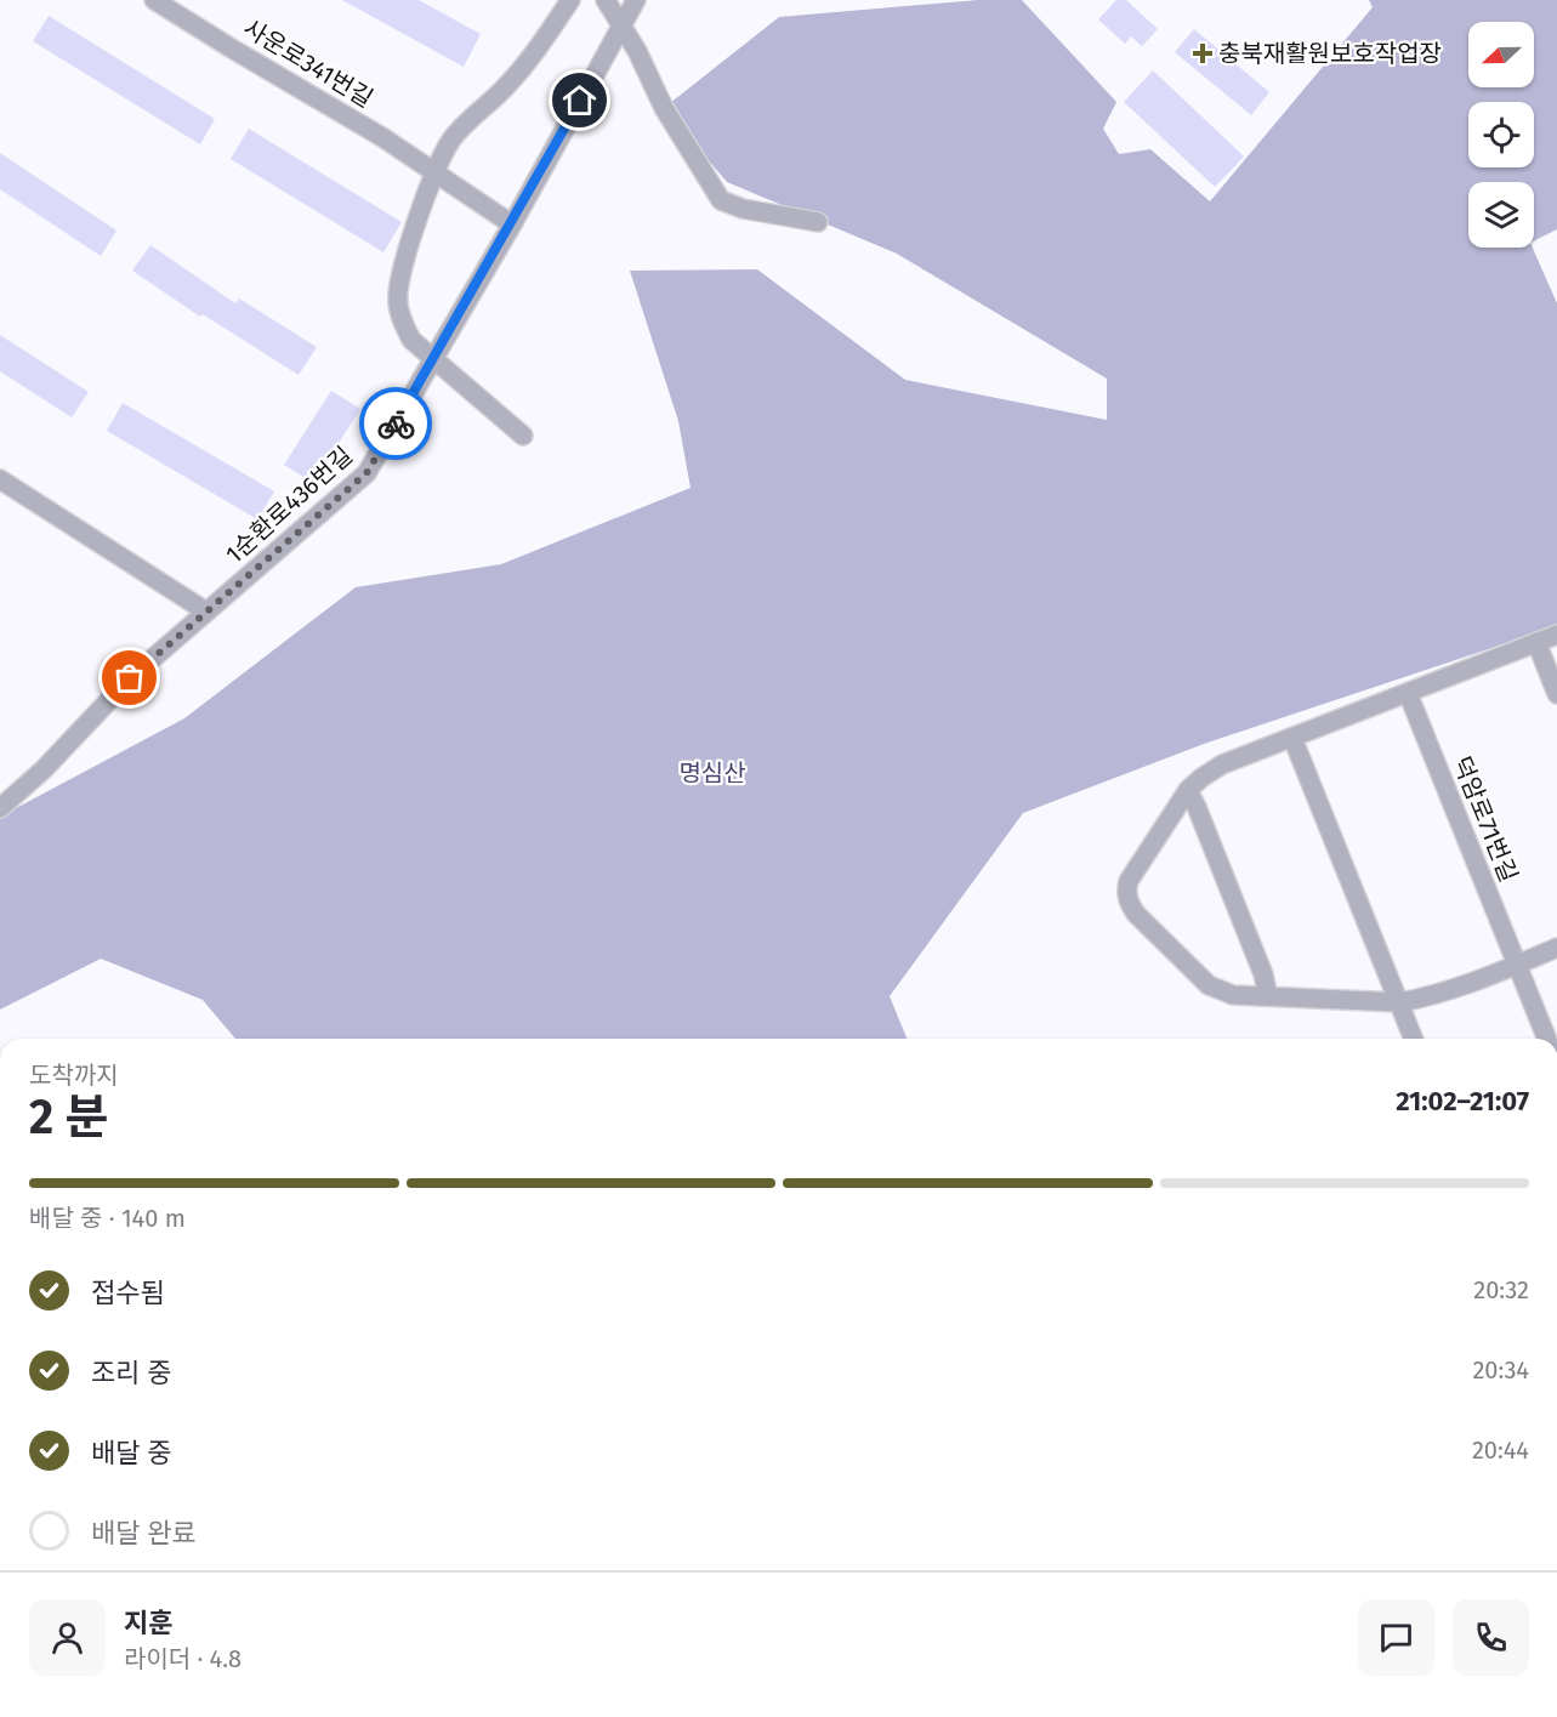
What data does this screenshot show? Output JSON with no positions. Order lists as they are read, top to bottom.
{
  "streets": {
    "street": ["사운로341번길", "1순환로436번길", "덕암로71번길"]
  },
  "parks": ["명심산"],
  "places": {
    "health": ["충북재활원보호작업장"]
  },
  "north": "left",
  "page": {
    "heading": ["2 분", "도착까지", "21:02–21:07"],
    "panel": ["지훈", "라이더 · 4.8"],
    "bar": "배달 중 · 140 m",
    "list": [
      ["접수됨", "20:32"],
      ["조리 중", "20:34"],
      ["배달 중", "20:44"],
      "배달 완료"
    ]
  }
}
